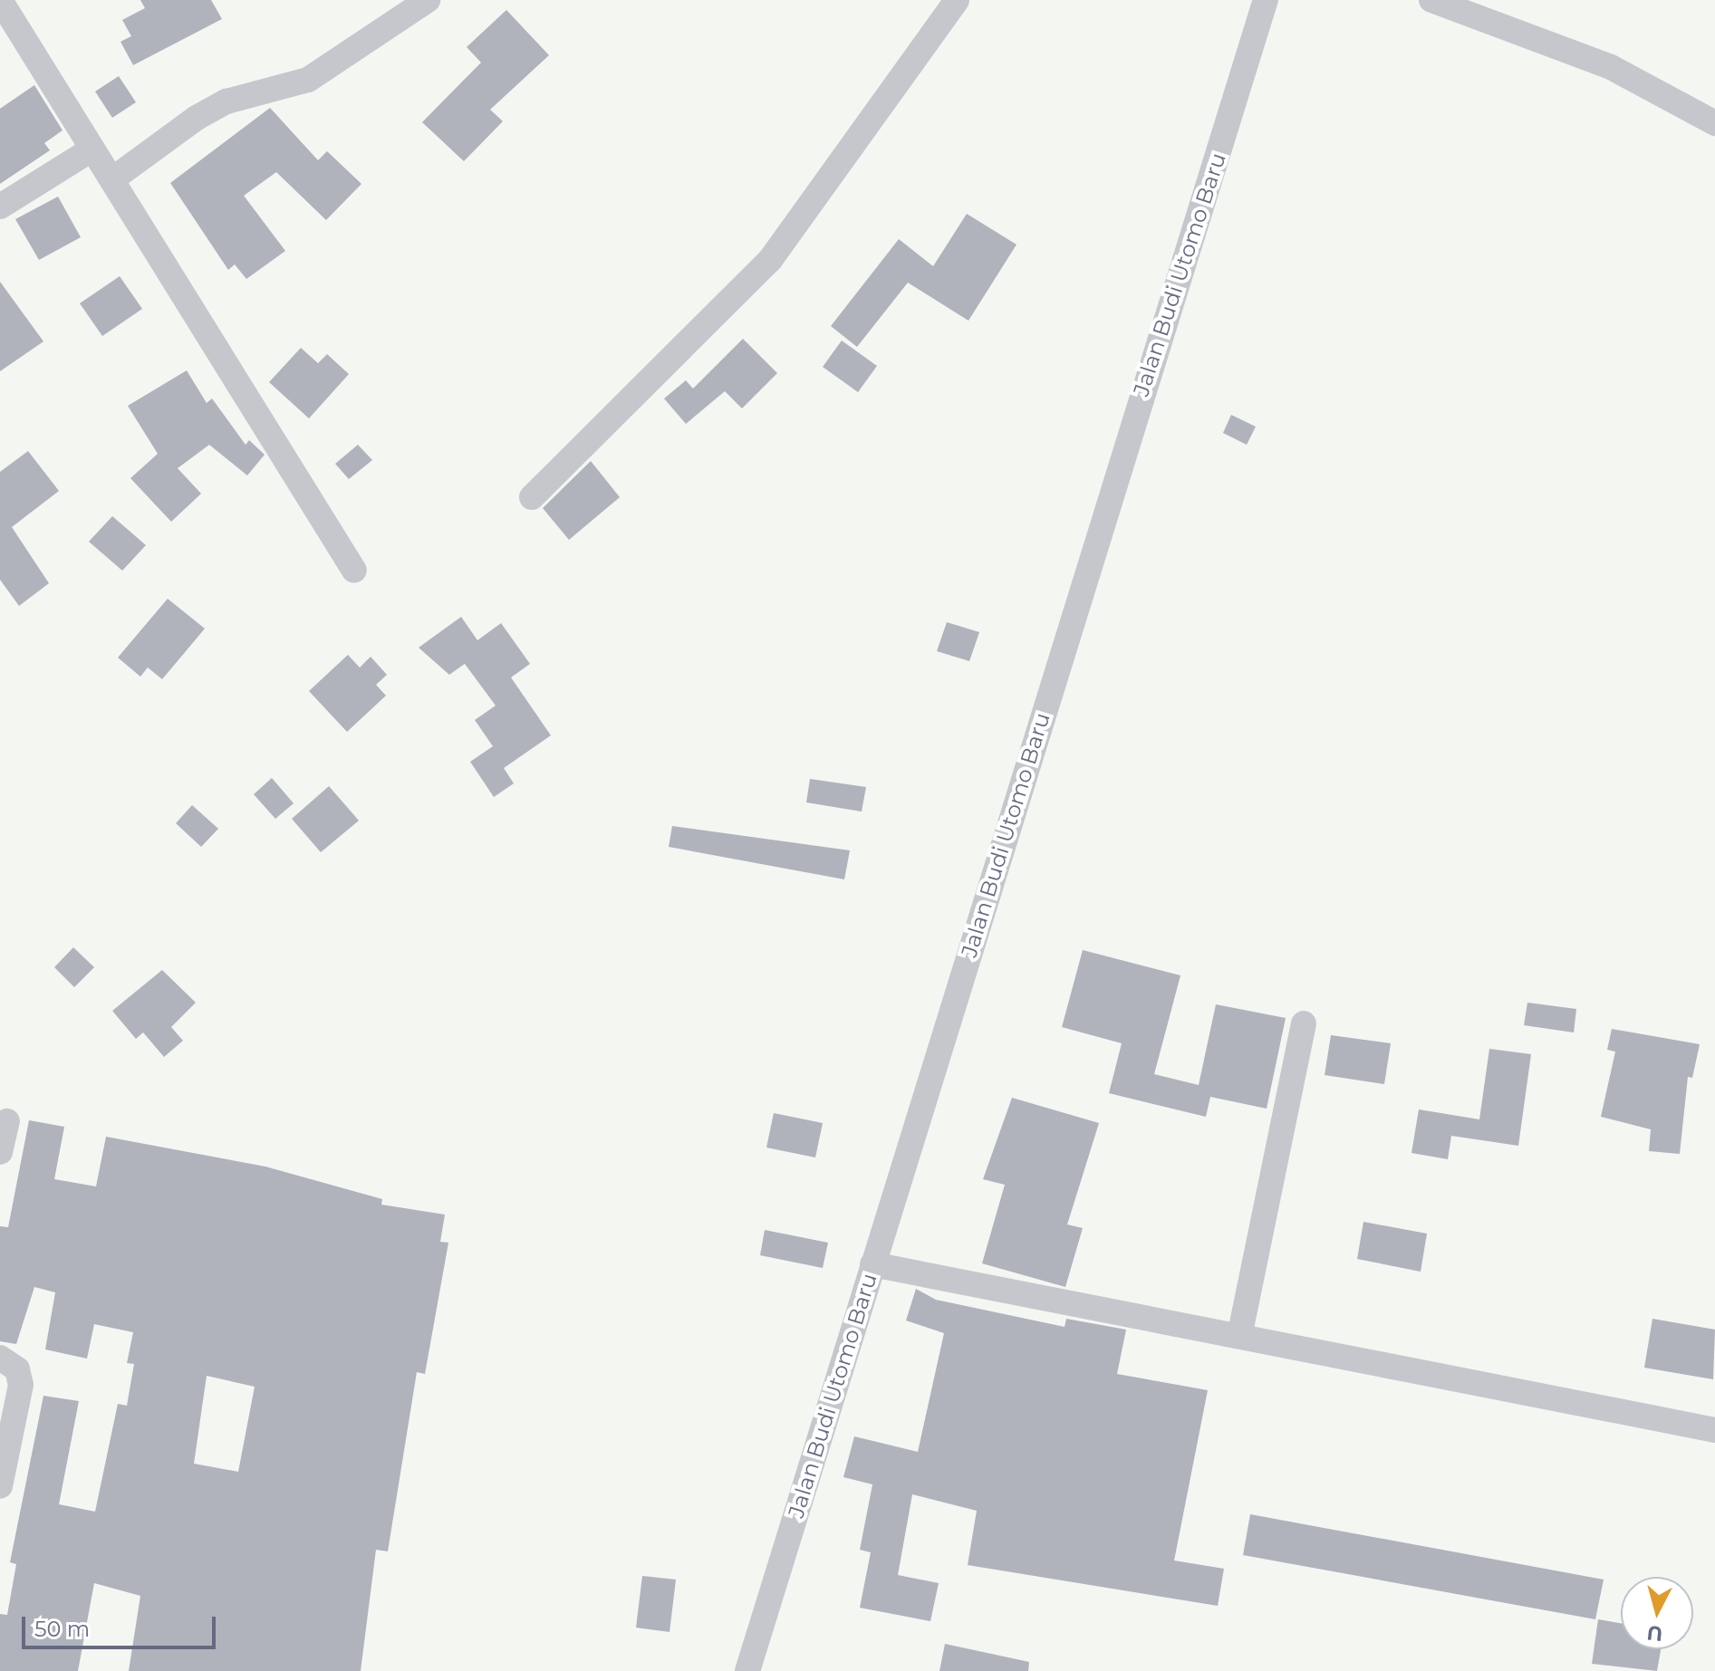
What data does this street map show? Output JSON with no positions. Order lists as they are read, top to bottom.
{
  "streets": {
    "street": ["Jalan Budi Utomo Baru"]
  },
  "scale_bar": "50 m",
  "north": "bottom"
}
